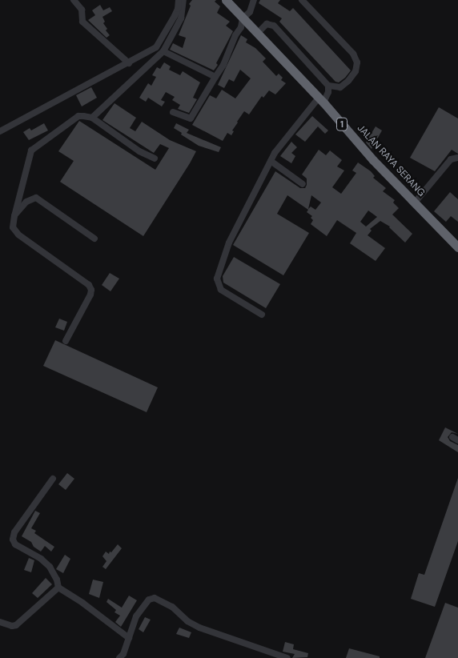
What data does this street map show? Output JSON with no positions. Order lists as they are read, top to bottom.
{
  "streets": {
    "highway": ["1", "JALAN RAYA SERANG"]
  }
}
